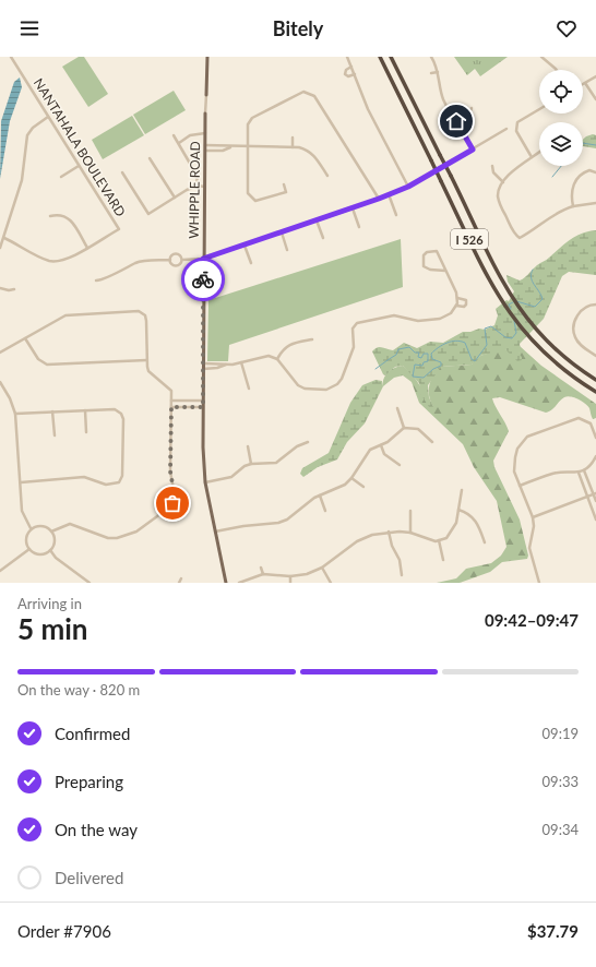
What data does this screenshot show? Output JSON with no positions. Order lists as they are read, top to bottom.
{
  "streets": {
    "highway": ["I 526"],
    "main road": ["WHIPPLE ROAD"],
    "street": ["NANTAHALA BOULEVARD"]
  },
  "page": {
    "header": "Bitely",
    "heading": ["5 min", "Arriving in", "09:42–09:47"],
    "panel": ["Order #7906", "$37.79"],
    "bar": "On the way · 820 m",
    "list": [
      ["Confirmed", "09:19"],
      ["Preparing", "09:33"],
      ["On the way", "09:34"],
      "Delivered"
    ]
  }
}
